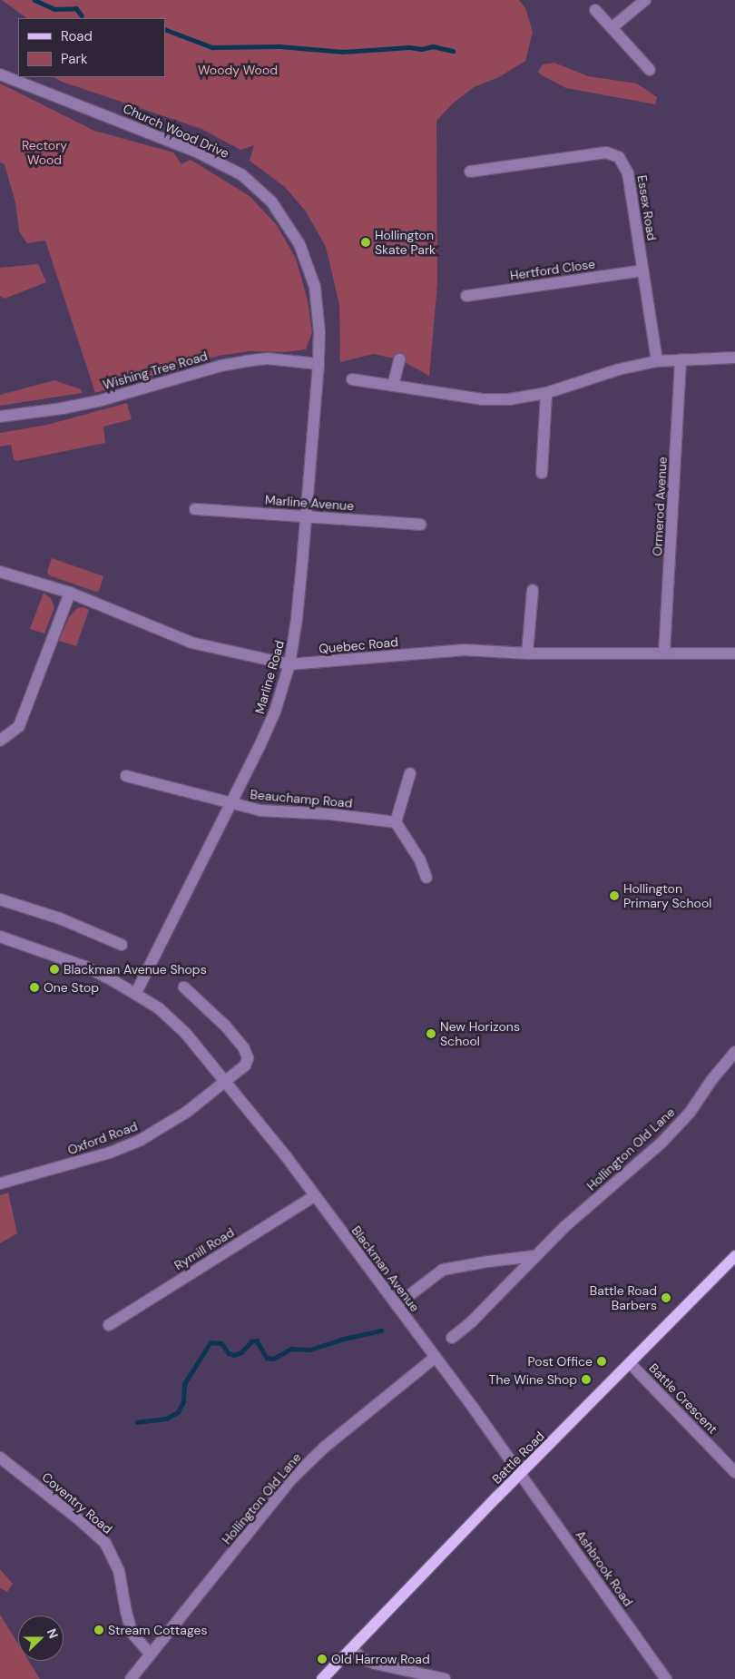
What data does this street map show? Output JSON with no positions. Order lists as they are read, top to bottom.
{
  "streets": {
    "main road": ["Battle Road"],
    "street": [
      "Church Wood Drive",
      "Essex Road",
      "Hertford Close",
      "Wishing Tree Road",
      "Marline Avenue",
      "Ormerod Avenue",
      "Quebec Road",
      "Marline Road",
      "Beauchamp Road",
      "Oxford Road",
      "Hollington Old Lane",
      "Rymill Road",
      "Blackman Avenue",
      "Battle Crescent",
      "Coventry Road",
      "Ashbrook Road"
    ]
  },
  "crossings": [
    ["Church Wood Drive", "Wishing Tree Road"],
    ["Church Wood Drive", "Marline Road"],
    ["Essex Road", "Hertford Close"],
    ["Wishing Tree Road", "Marline Road"],
    ["Marline Avenue", "Marline Road"],
    ["Ormerod Avenue", "Quebec Road"],
    ["Quebec Road", "Marline Road"],
    ["Marline Road", "Beauchamp Road"],
    ["Marline Road", "Blackman Avenue"],
    ["Oxford Road", "Blackman Avenue"],
    ["Hollington Old Lane", "Blackman Avenue"],
    ["Hollington Old Lane", "Coventry Road"],
    ["Rymill Road", "Blackman Avenue"],
    ["Blackman Avenue", "Battle Road"],
    ["Blackman Avenue", "Ashbrook Road"],
    ["Battle Crescent", "Battle Road"],
    ["Battle Road", "Ashbrook Road"]
  ],
  "parks": ["Woody Wood", "Rectory Wood"],
  "places": [
    "Hollington Skate Park",
    "Hollington Primary School",
    "Blackman Avenue Shops",
    "One Stop",
    "New Horizons School",
    "Battle Road Barbers",
    "Post Office",
    "The Wine Shop",
    "Stream Cottages",
    "Old Harrow Road"
  ],
  "legend": ["Road", "Park"],
  "north": "right"
}
